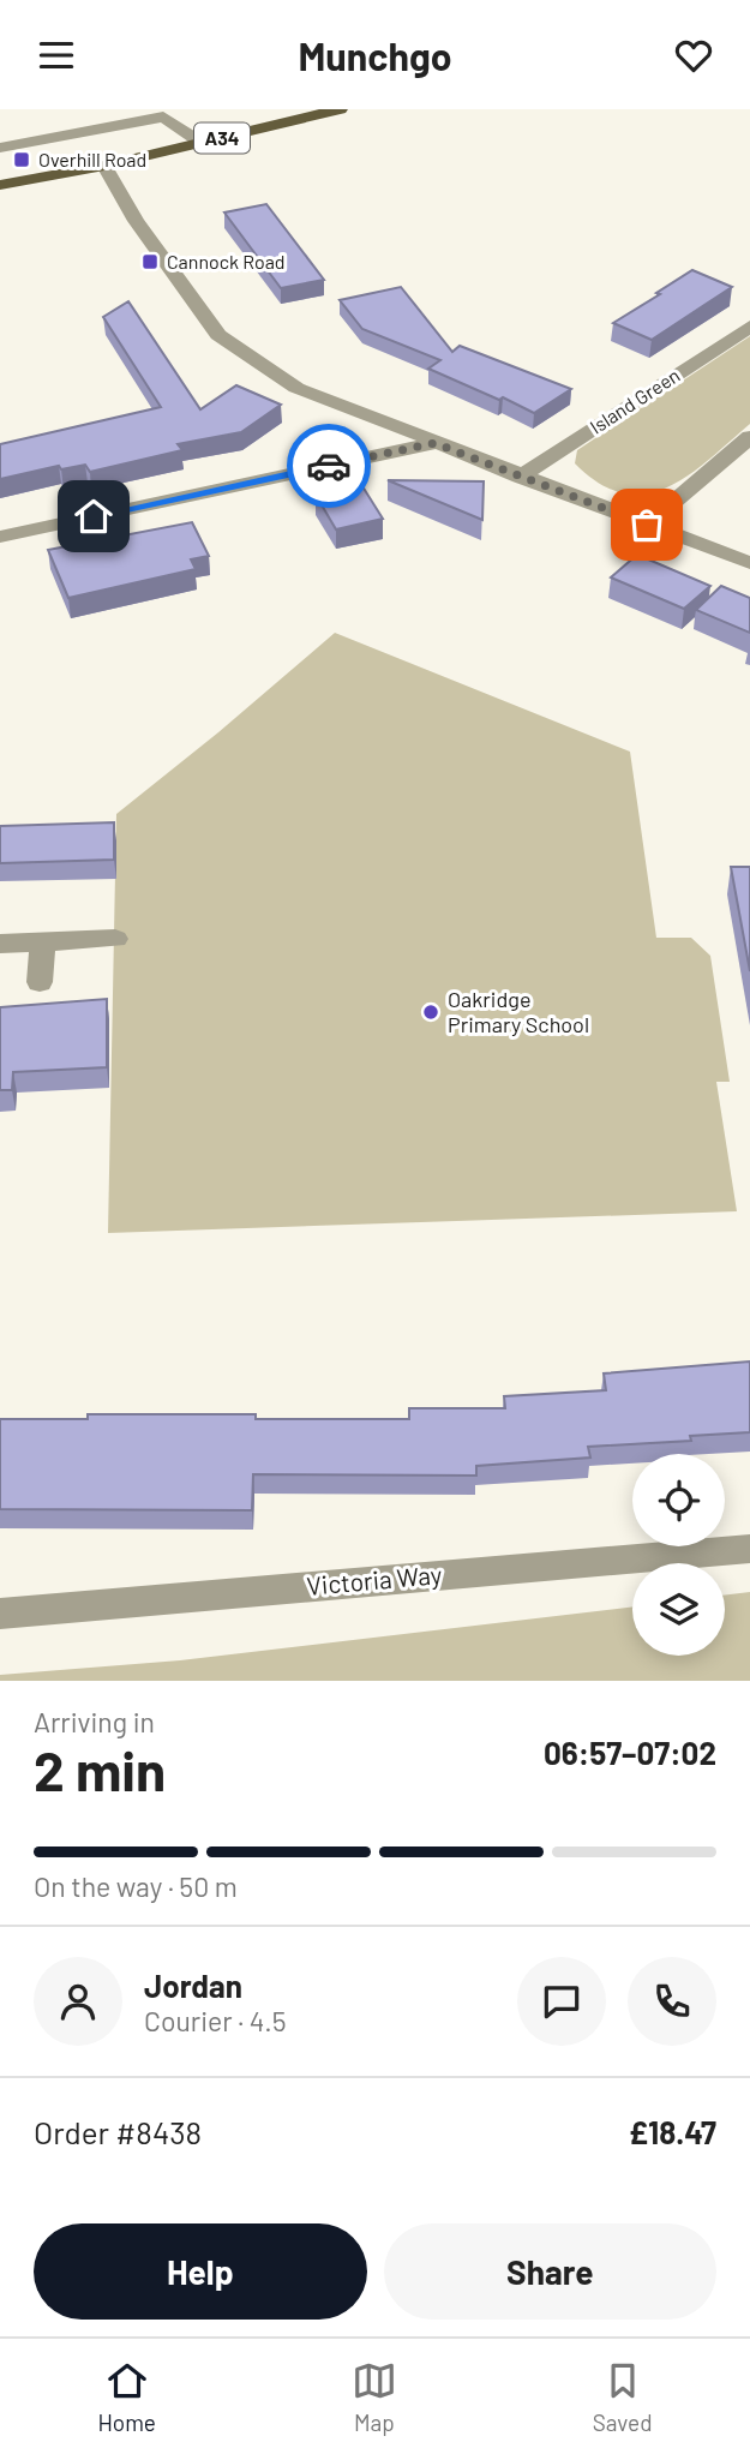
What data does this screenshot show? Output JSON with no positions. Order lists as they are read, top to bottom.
{
  "streets": {
    "main road": ["A34"],
    "street": ["Island Green", "Victoria Way"]
  },
  "places": {
    "transit": ["Overhill Road", "Cannock Road"],
    "other": ["Oakridge Primary School"]
  },
  "page": {
    "header": "Munchgo",
    "heading": ["2 min", "Arriving in", "06:57–07:02"],
    "panel": [
      "Jordan",
      "Courier · 4.5",
      "Order #8438",
      "£18.47"
    ],
    "bar": "On the way · 50 m",
    "buttons": ["Help", "Share"],
    "tabs": ["Home", "Map", "Saved"]
  }
}
